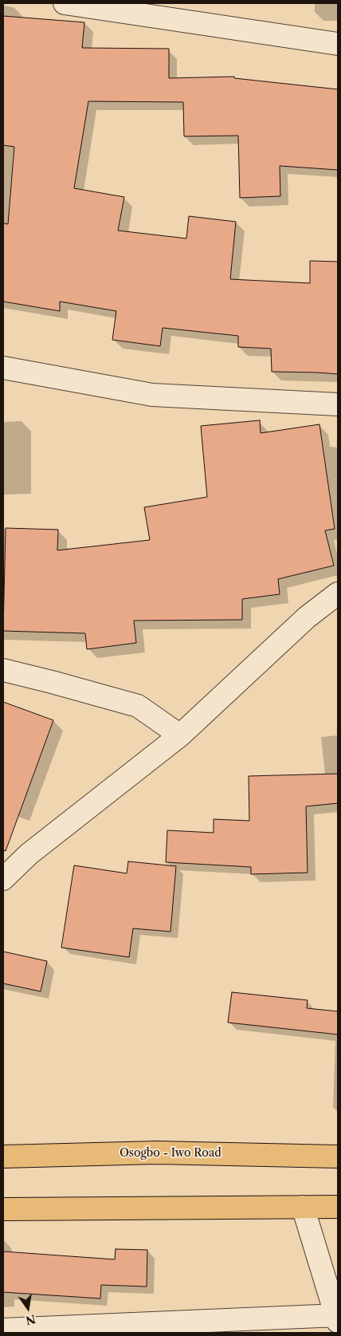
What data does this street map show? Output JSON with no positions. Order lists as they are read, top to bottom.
{
  "streets": {
    "main road": ["Osogbo - Iwo Road"]
  },
  "north": "bottom"
}
